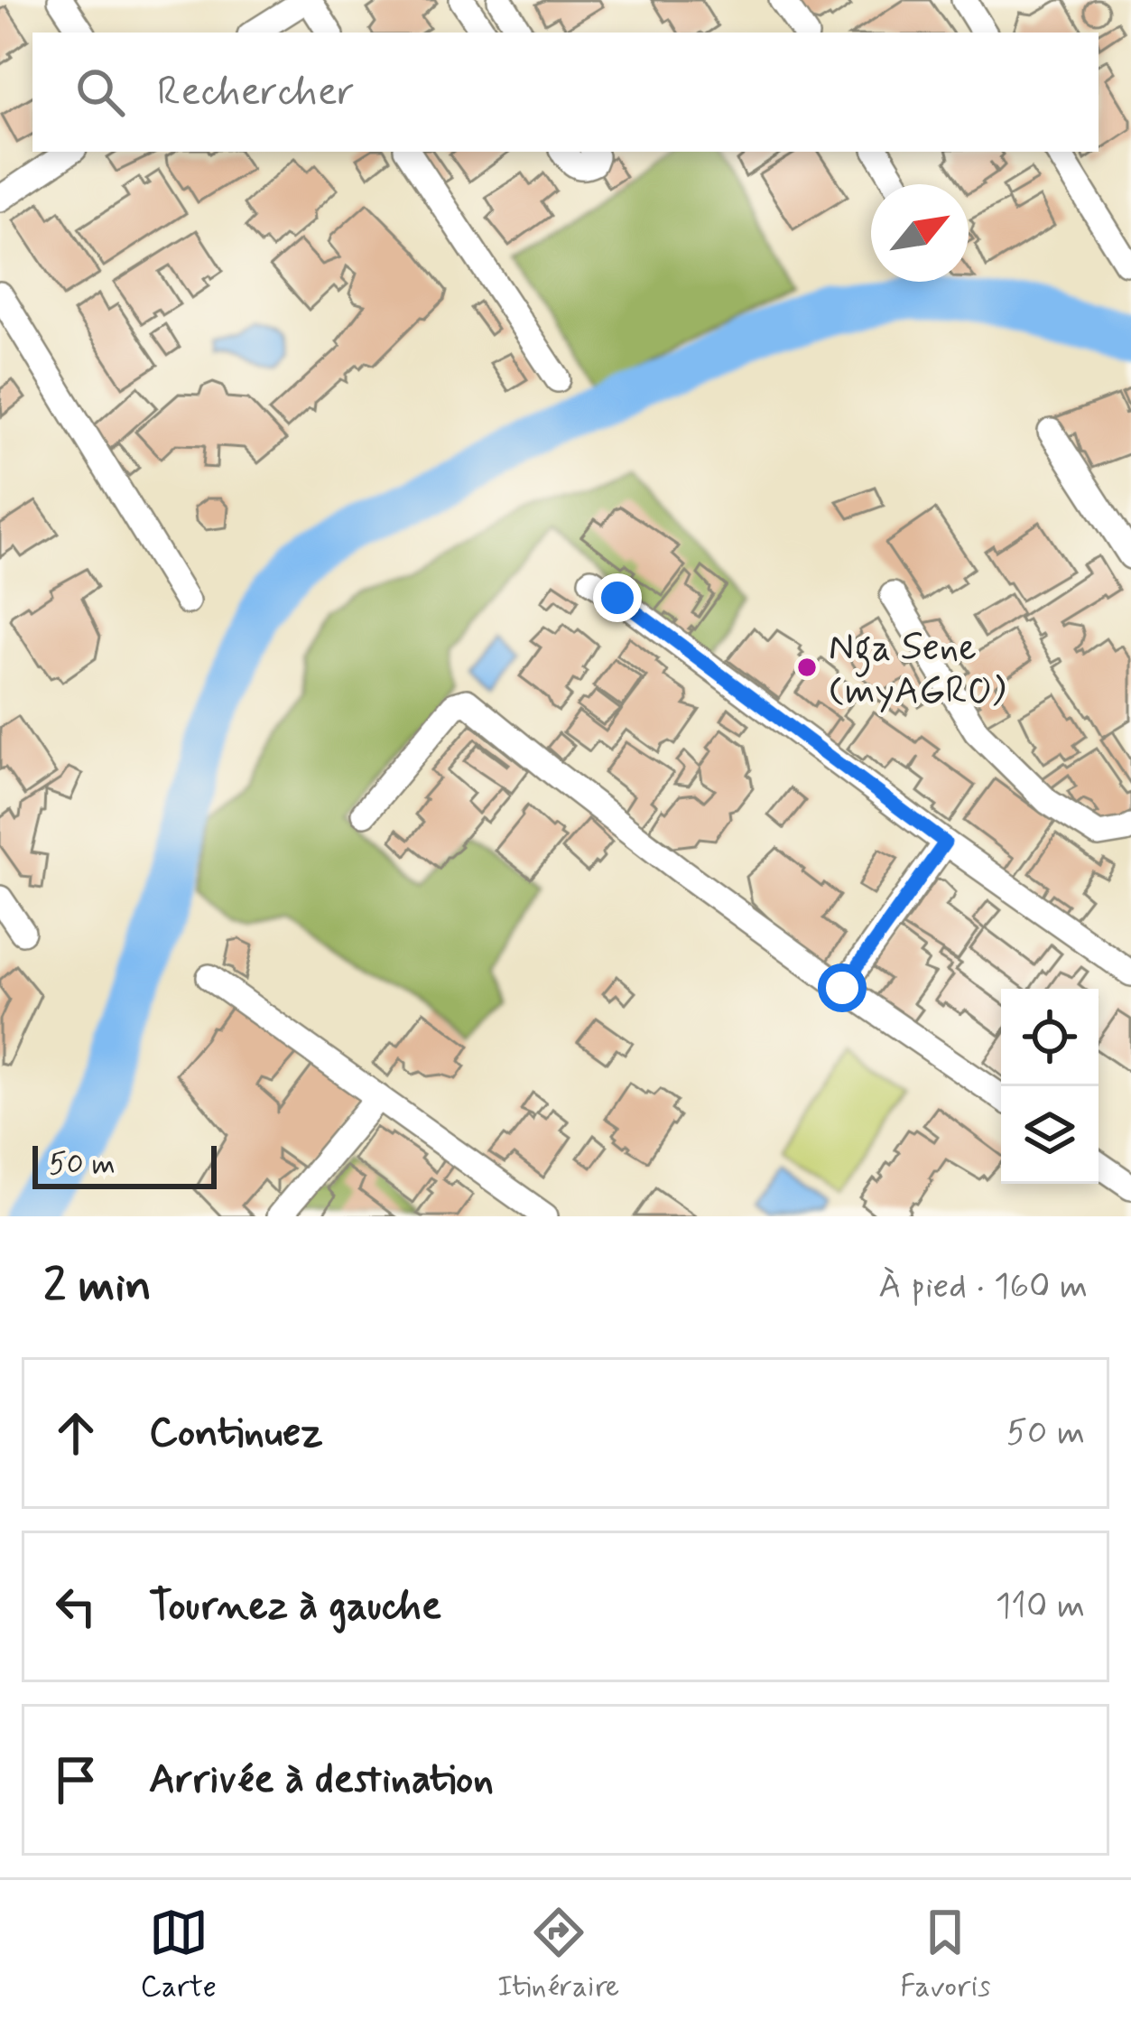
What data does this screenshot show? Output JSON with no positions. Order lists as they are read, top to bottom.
{
  "places": ["Nga Sene (myAGRO)"],
  "scale_bar": "50 m",
  "north": "top right",
  "page": {
    "search": "Rechercher",
    "scale": "50 m",
    "heading": ["2 min", "À pied · 160 m"],
    "list": [
      ["Continuez", "50 m"],
      ["Tournez à gauche", "110 m"],
      "Arrivée à destination"
    ],
    "nav": ["Carte", "Itinéraire", "Favoris"]
  }
}
